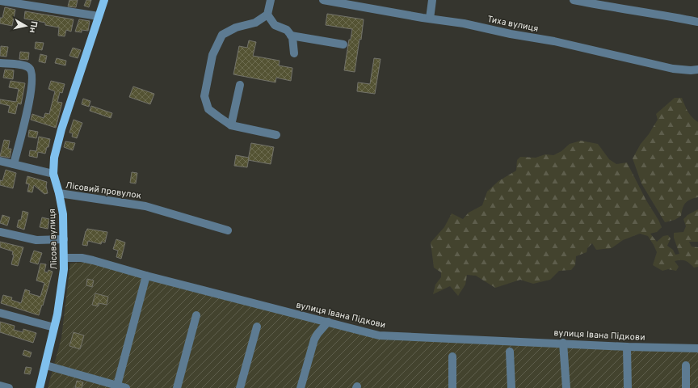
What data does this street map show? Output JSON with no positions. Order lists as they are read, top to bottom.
{
  "streets": {
    "main road": ["Лісова вулиця"],
    "street": ["Тиха вулиця", "Лісовий провулок", "вулиця Івана Підкови"]
  },
  "crossings": [
    ["Лісовий провулок", "Лісова вулиця"],
    ["Лісова вулиця", "вулиця Івана Підкови"]
  ],
  "north": "right"
}
